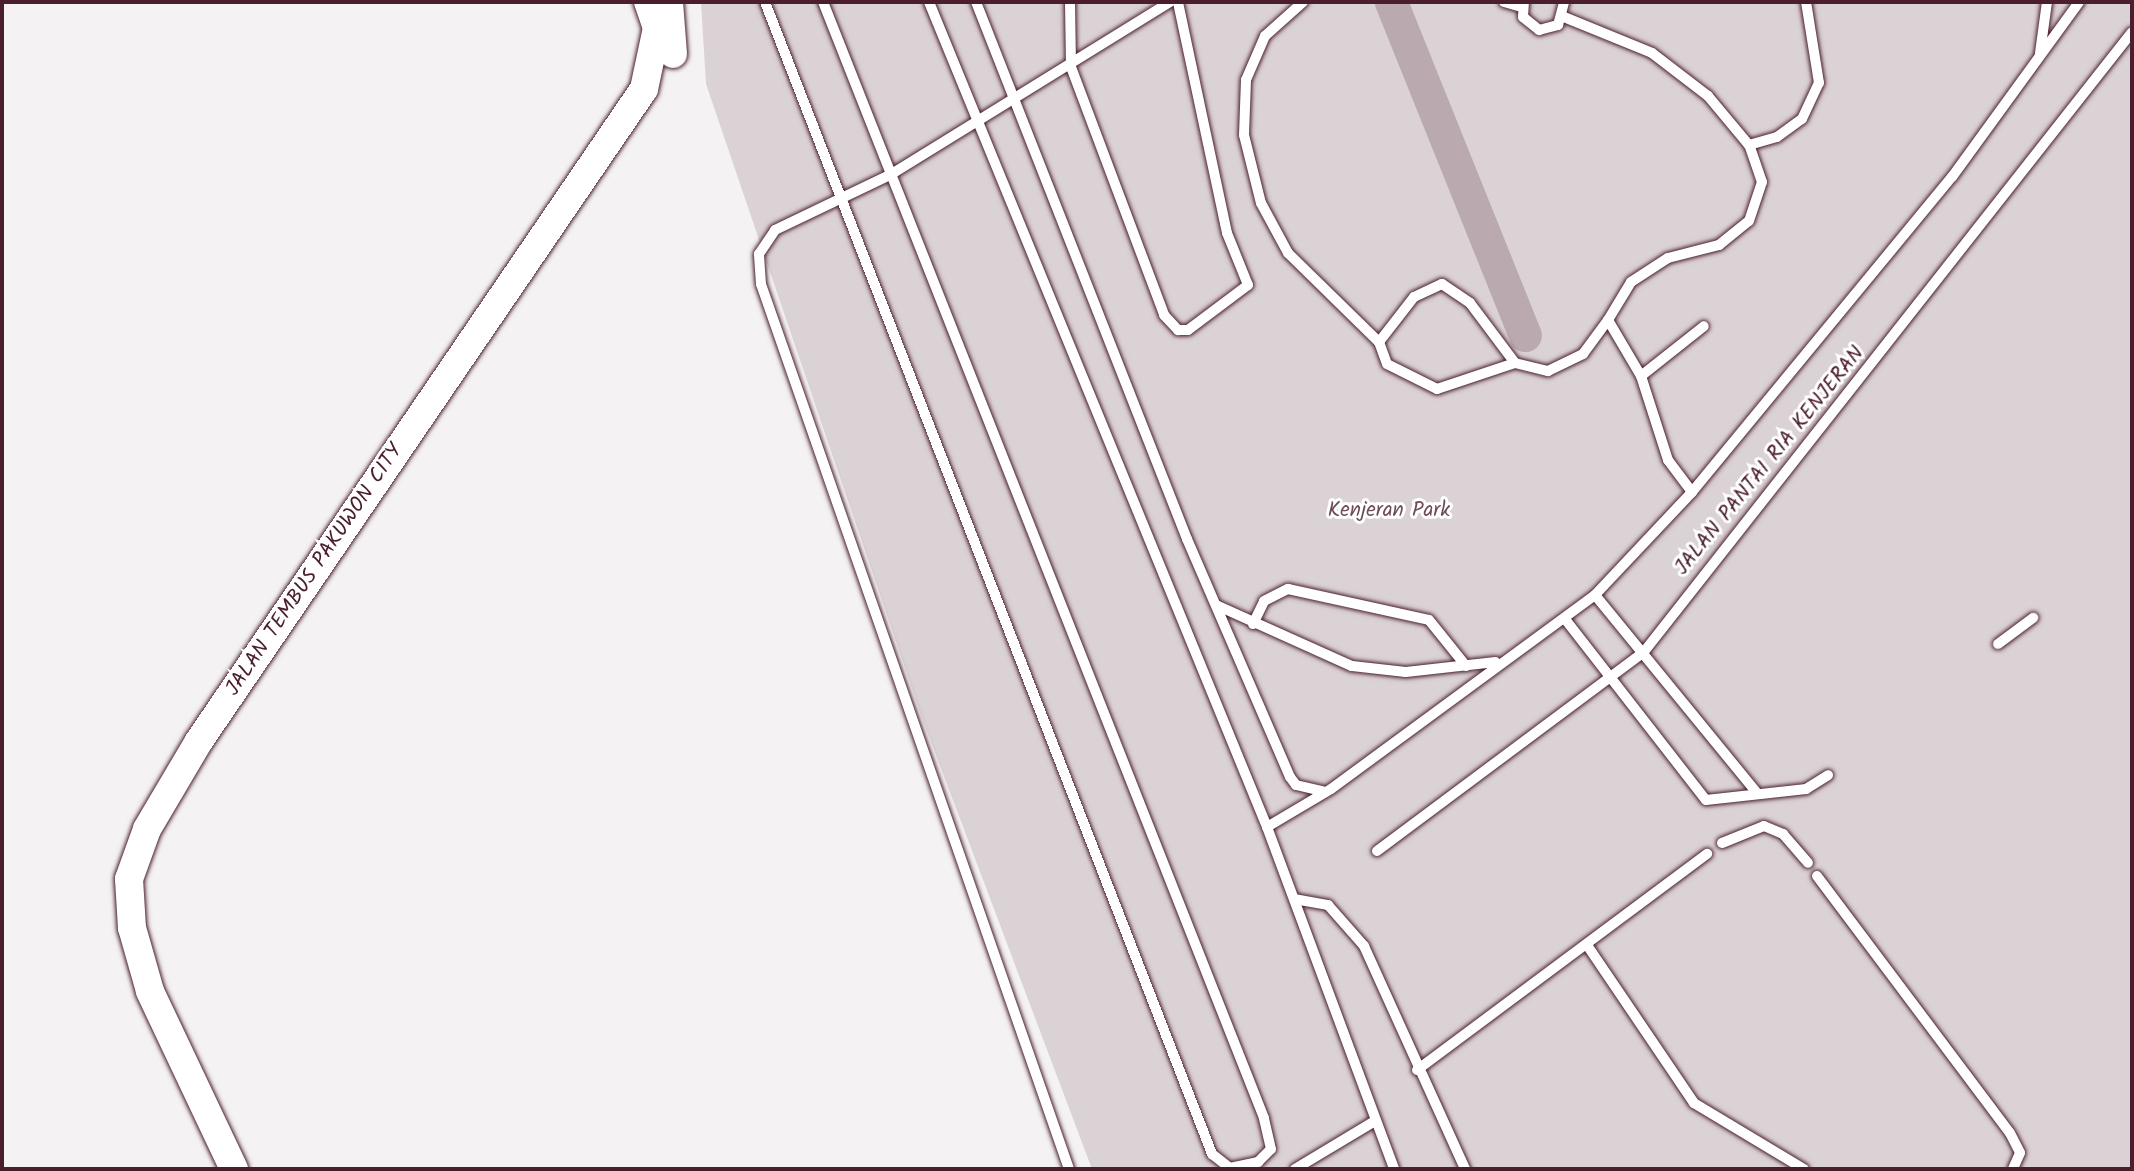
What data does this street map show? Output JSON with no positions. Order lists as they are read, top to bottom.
{
  "streets": {
    "street": ["JALAN TEMBUS PAKUWON CITY"],
    "lane": ["JALAN PANTAI RIA KENJERAN"]
  },
  "parks": ["Kenjeran Park"]
}
